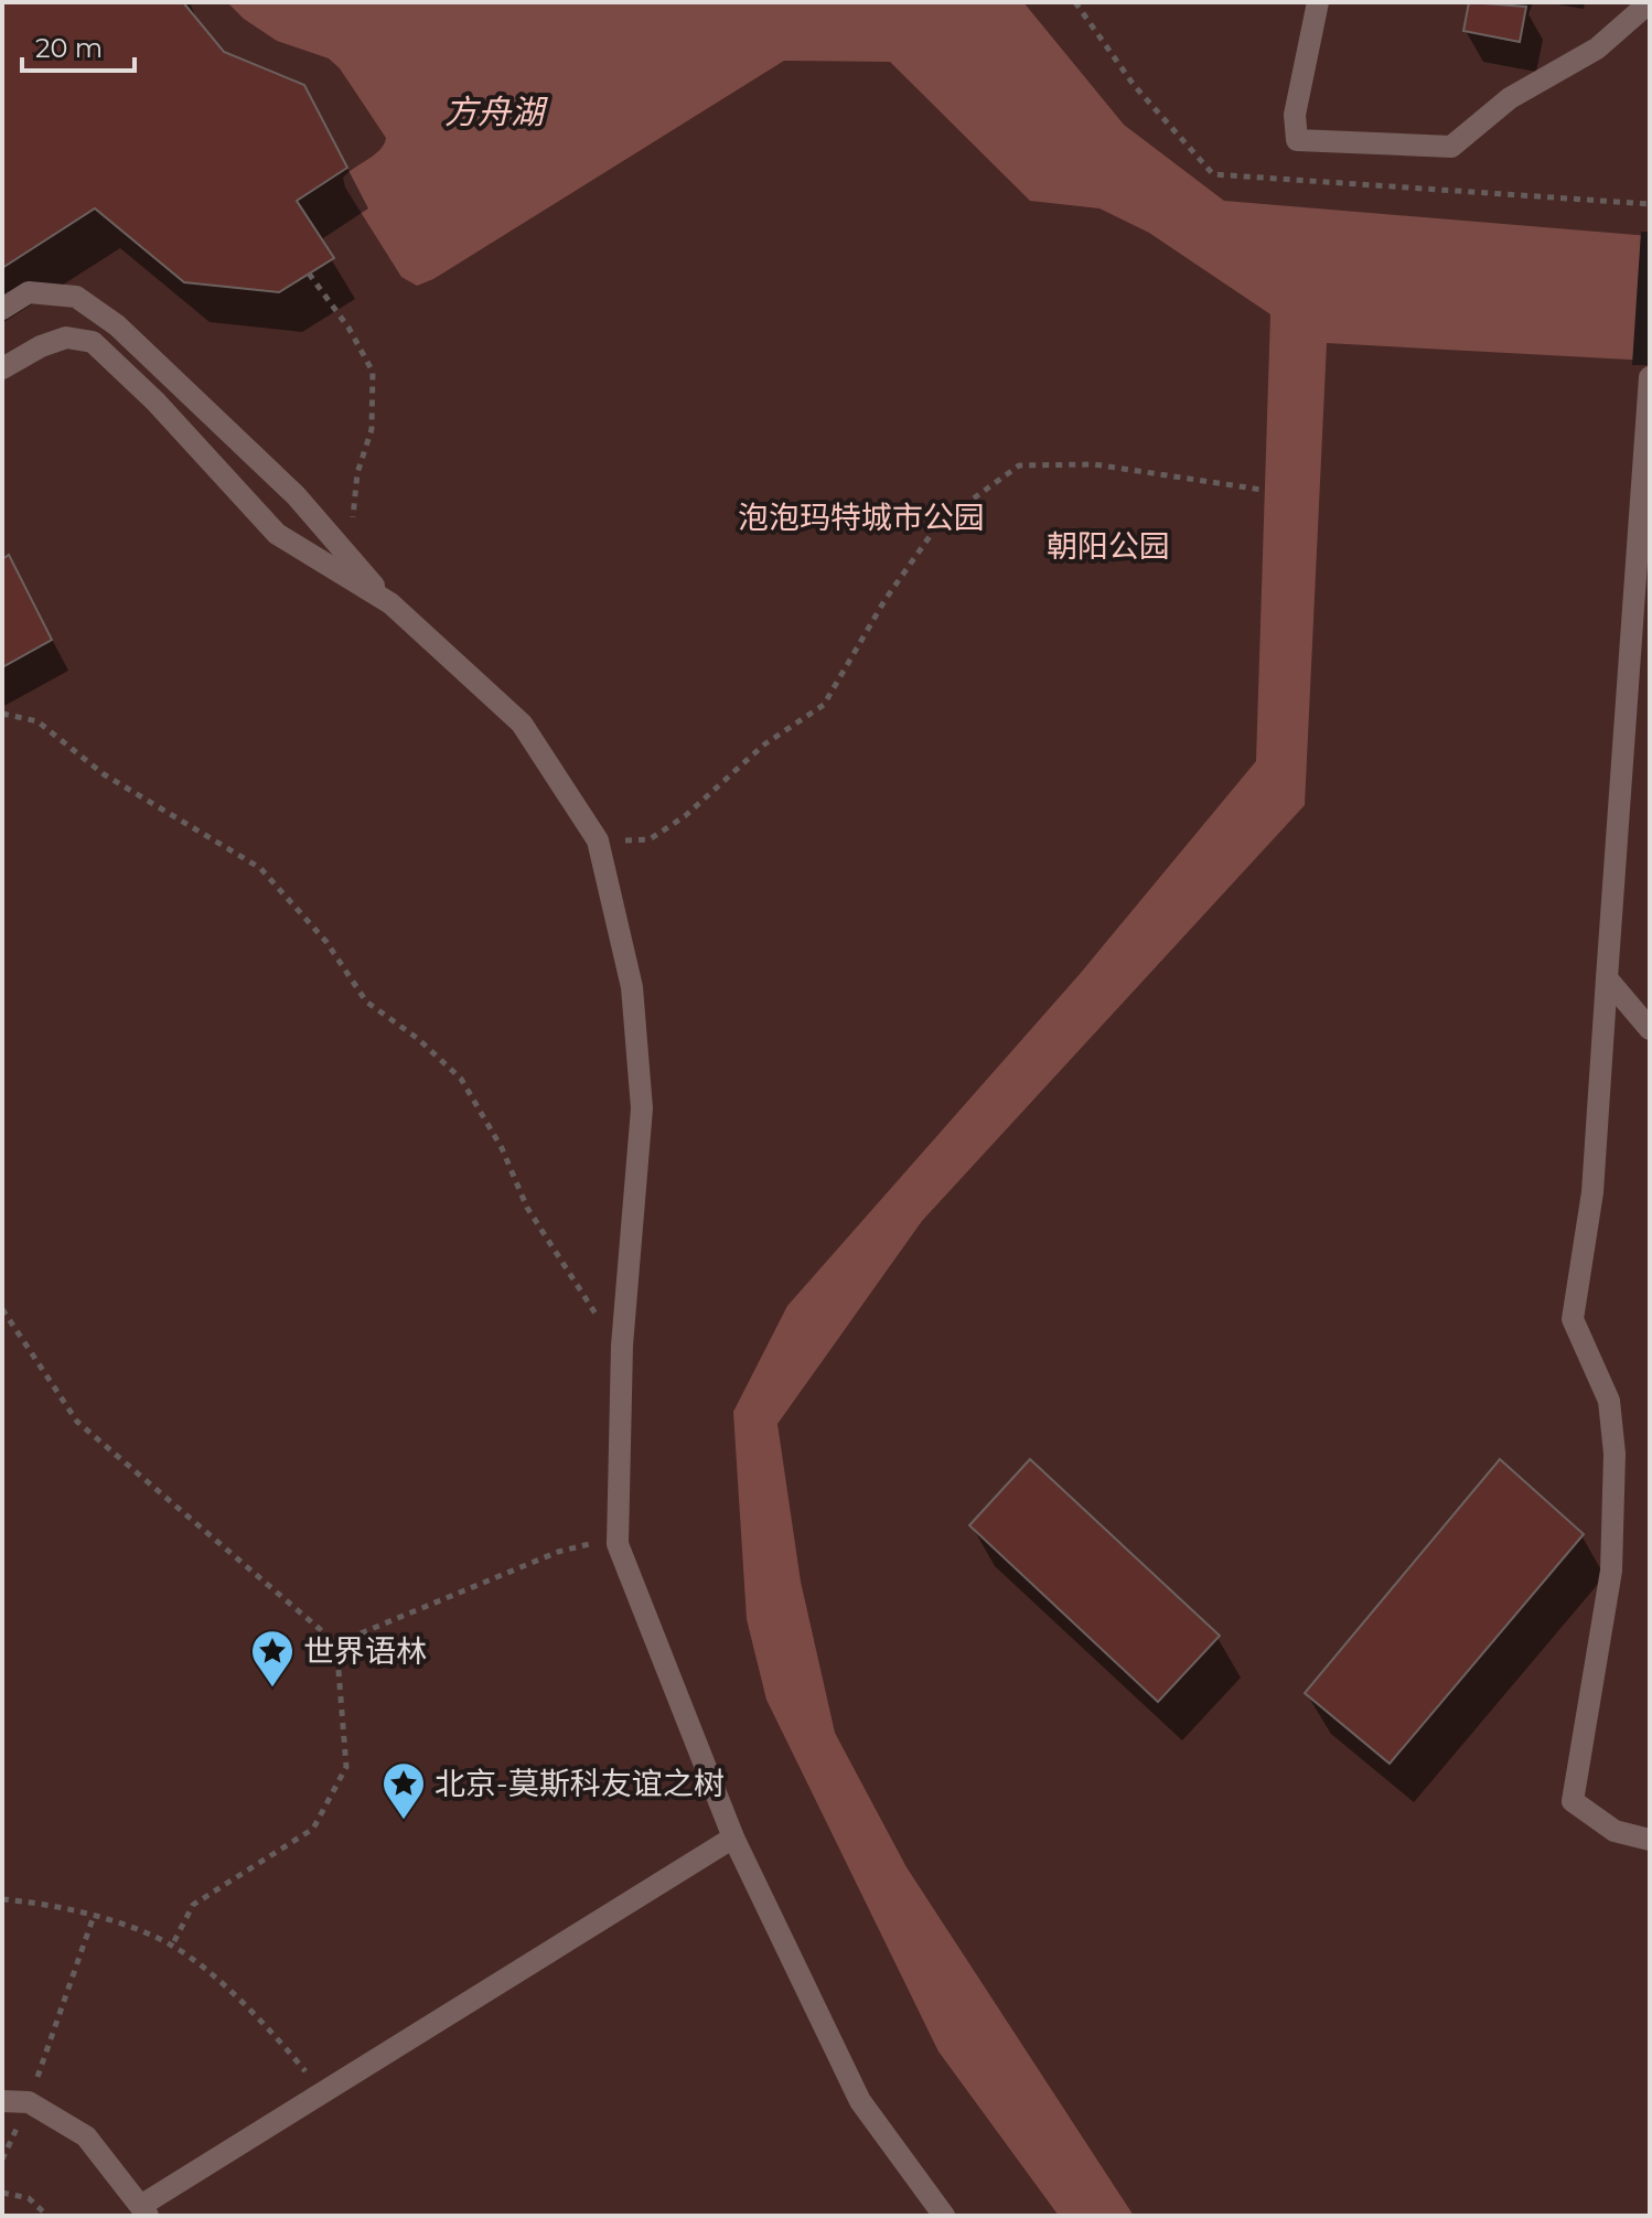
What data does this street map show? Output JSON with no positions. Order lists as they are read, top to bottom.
{
  "water": ["方舟湖"],
  "parks": ["泡泡玛特城市公园", "朝阳公园"],
  "places": {
    "place": ["世界语林", "北京-莫斯科友谊之树"]
  },
  "scale_bar": "20 m"
}
